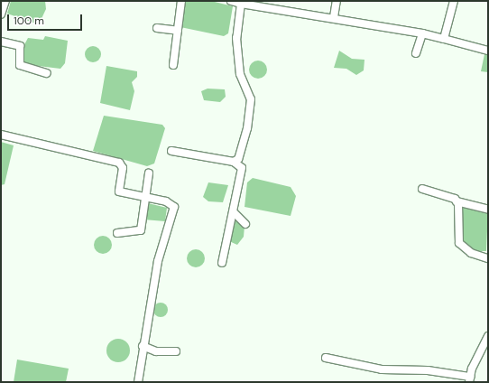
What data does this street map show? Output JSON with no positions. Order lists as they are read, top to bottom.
{
  "scale_bar": "100 m"
}
